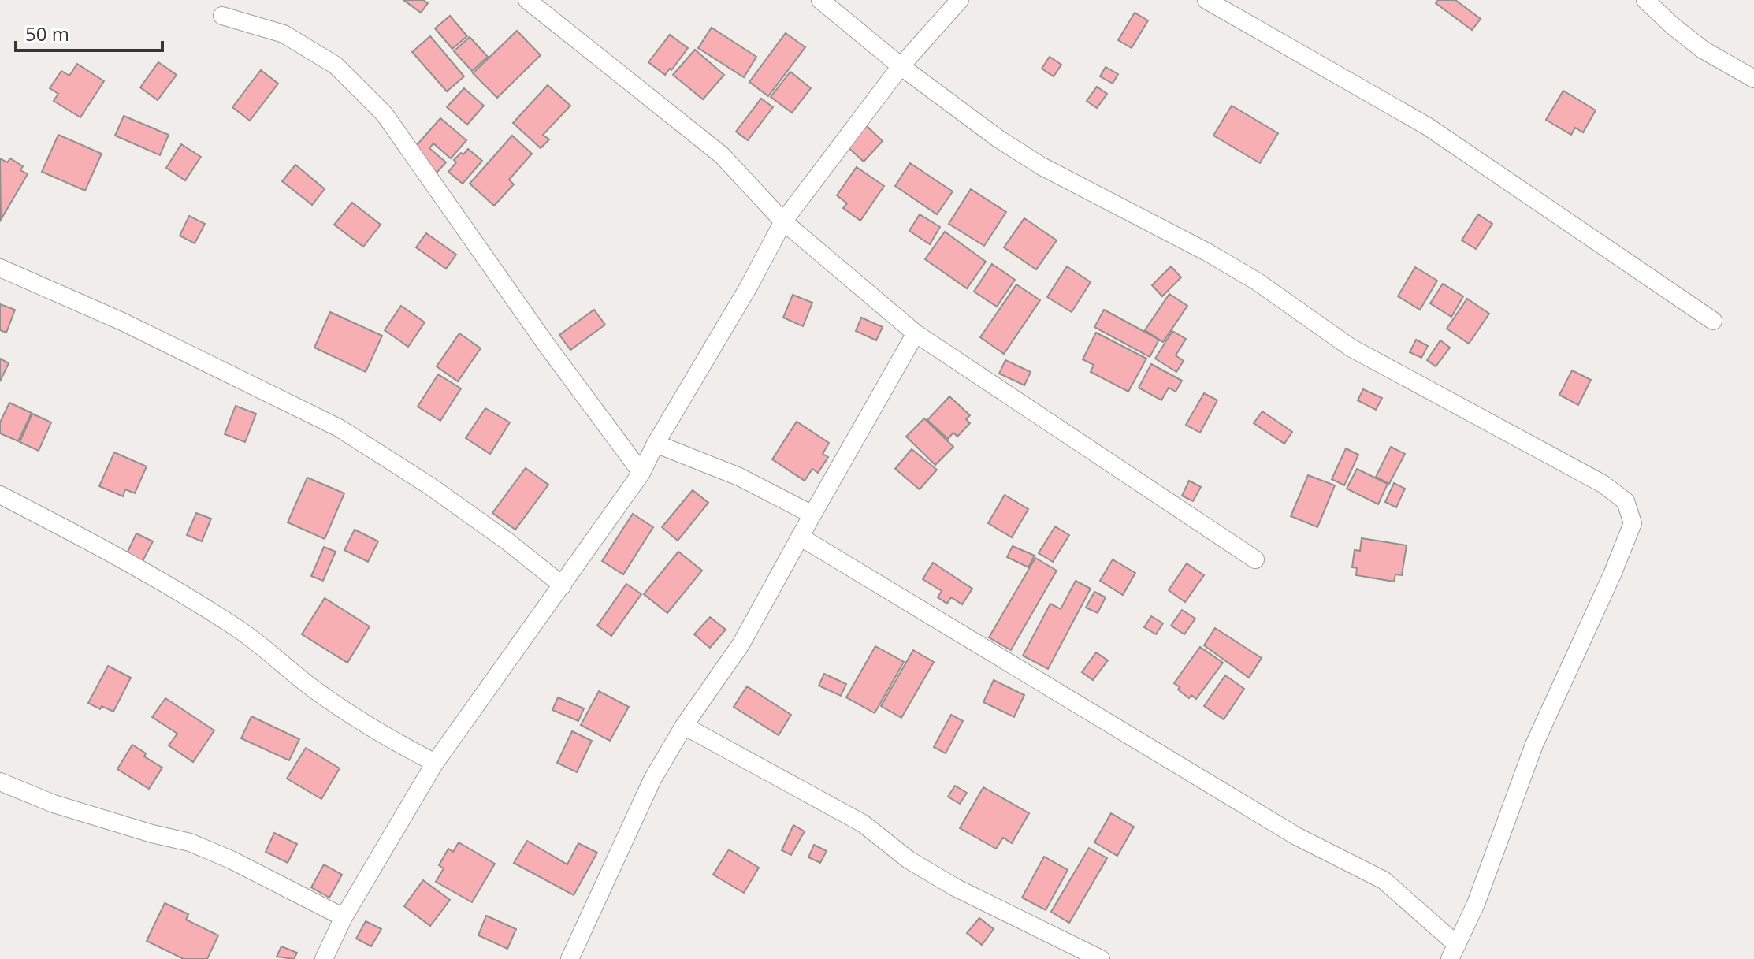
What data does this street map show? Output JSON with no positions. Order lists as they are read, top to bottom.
{
  "scale_bar": "50 m"
}
